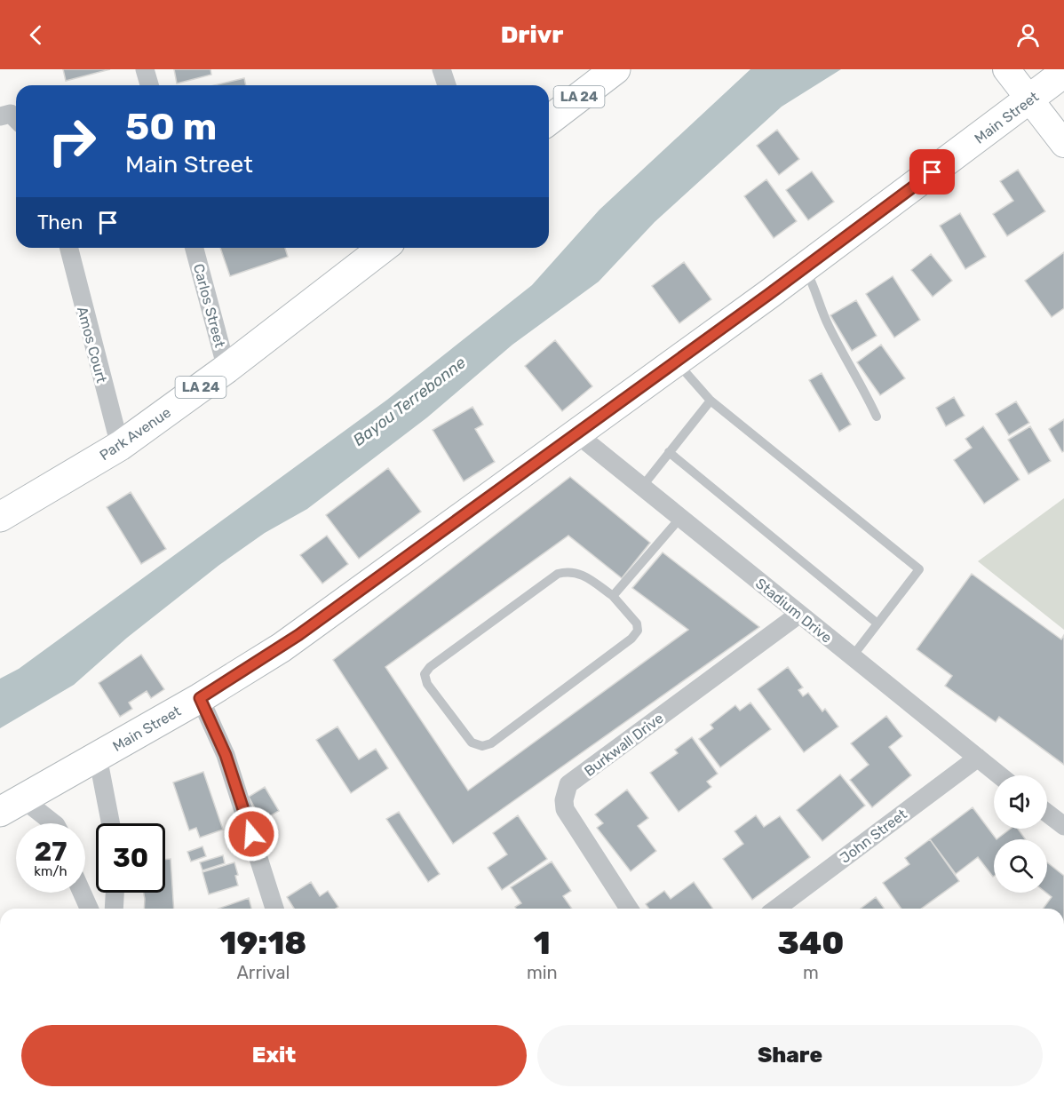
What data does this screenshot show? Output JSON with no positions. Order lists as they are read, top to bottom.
{
  "streets": {
    "main road": ["LA 24", "Main Street", "Park Avenue"],
    "street": [
      "Carlos Street",
      "Amos Court",
      "Stadium Drive",
      "Burkwall Drive",
      "John Street"
    ]
  },
  "crossings": [
    ["Main Street", "Stadium Drive"],
    ["Carlos Street", "Park Avenue"],
    ["Amos Court", "Park Avenue"],
    ["Stadium Drive", "Burkwall Drive"],
    ["Stadium Drive", "John Street"]
  ],
  "water": ["Bayou Terrebonne"],
  "page": {
    "header": "Drivr",
    "turn": ["50 m", "Main Street"],
    "then": "Then",
    "speed": "27 km/h",
    "limit": "30",
    "eta": [
      "19:18",
      "Arrival",
      "1",
      "min",
      "340",
      "m"
    ],
    "buttons": ["Exit", "Share"]
  }
}
